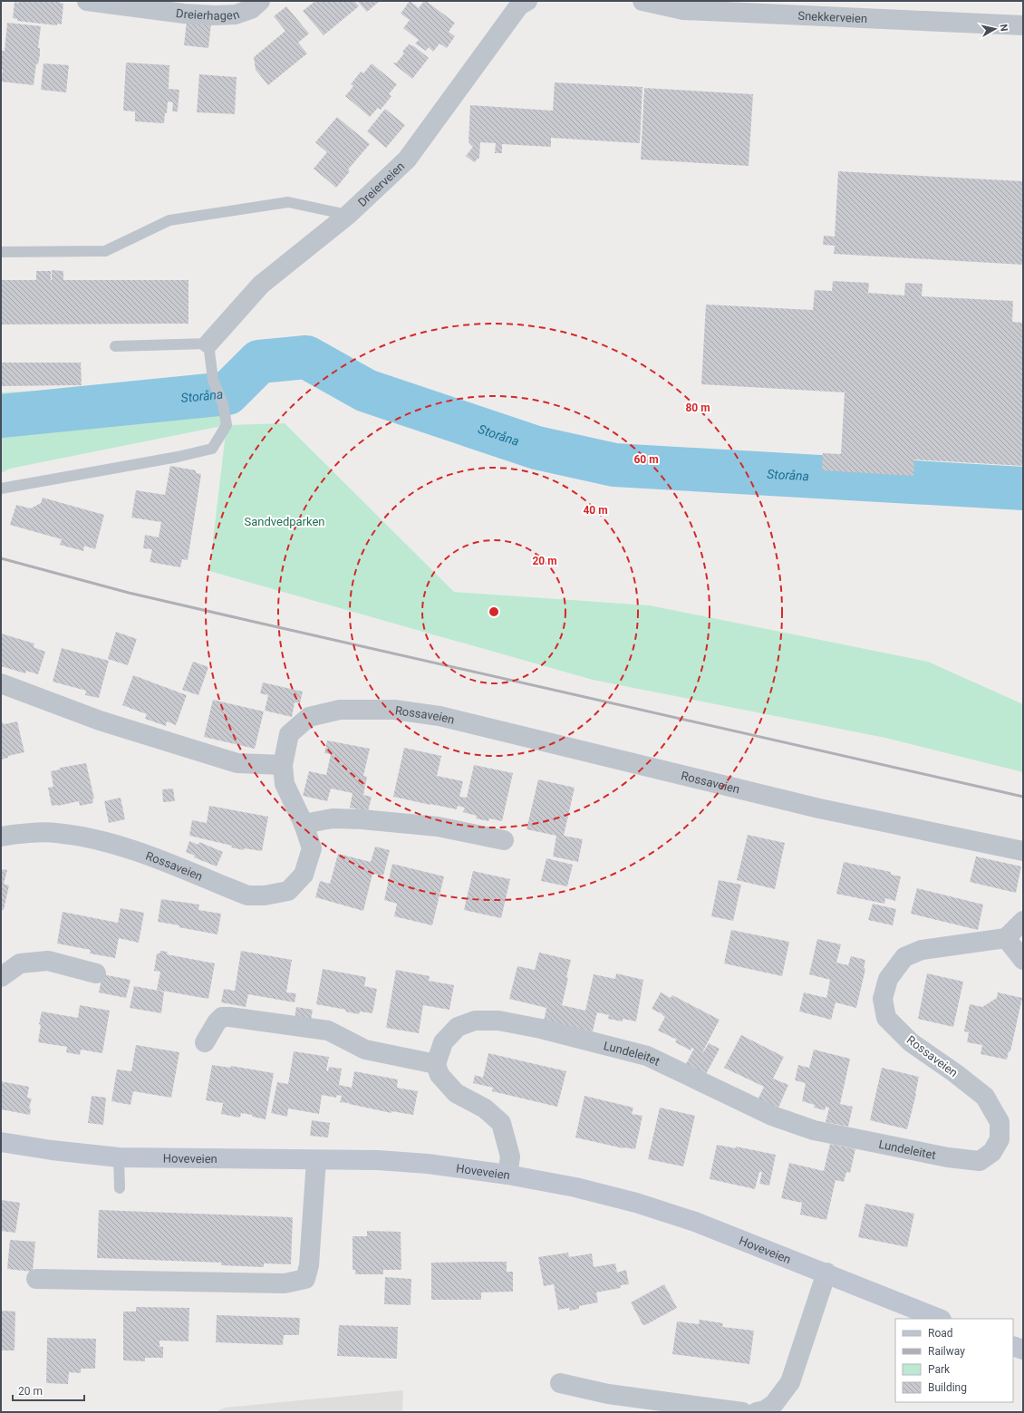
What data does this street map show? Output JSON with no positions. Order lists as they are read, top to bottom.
{
  "streets": {
    "main road": ["Hoveveien"],
    "street": [
      "Dreierhagen",
      "Snekkerveien",
      "Dreierveien",
      "Rossaveien",
      "Lundeleitet"
    ]
  },
  "crossings": [
    ["Rossaveien", "Lundeleitet"]
  ],
  "water": ["Storåna"],
  "parks": ["Sandvedparken"],
  "legend": [
    "Road",
    "Railway",
    "Park",
    "Building"
  ],
  "scale_bar": "20 m",
  "north": "right",
  "rings": [
    "80 m",
    "60 m",
    "40 m",
    "20 m"
  ]
}
